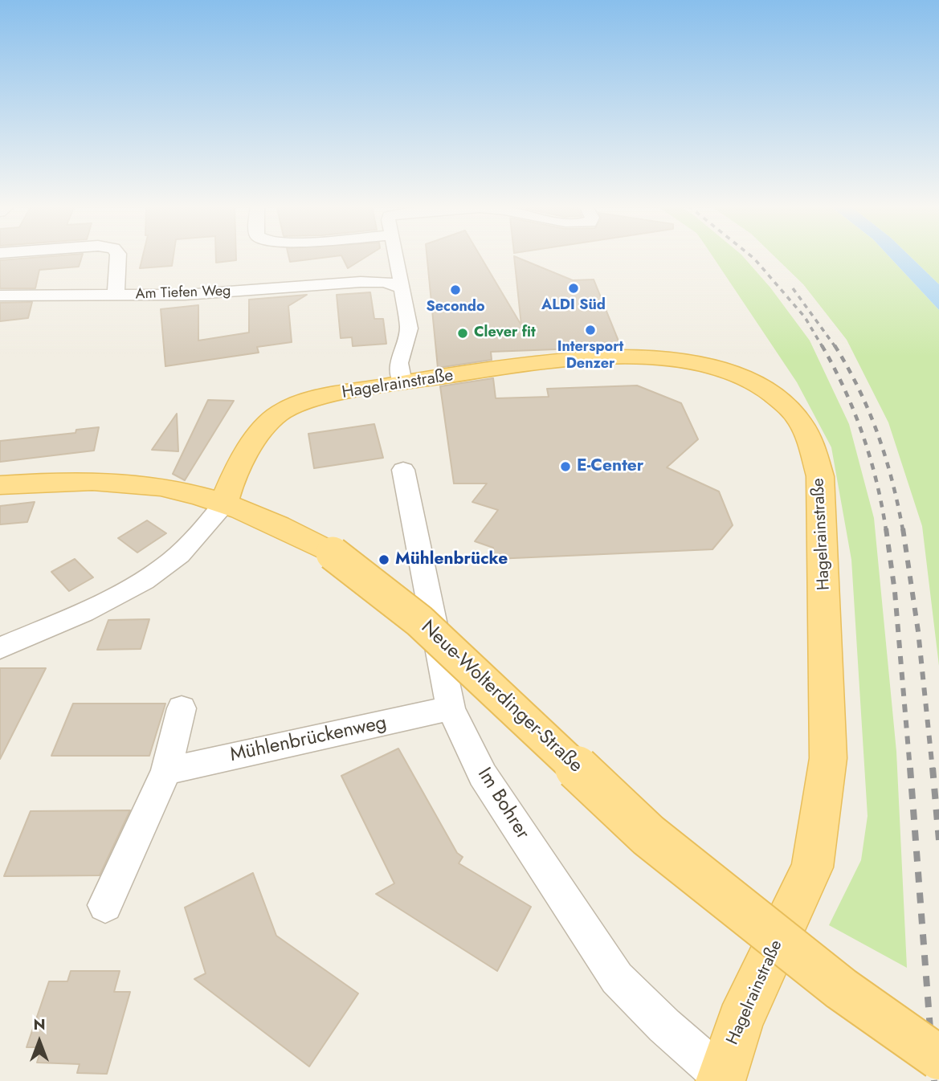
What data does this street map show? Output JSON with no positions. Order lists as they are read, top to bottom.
{
  "streets": {
    "main road": ["Hagelrainstraße", "Neue-Wolterdinger-Straße"],
    "street": ["Am Tiefen Weg", "Mühlenbrückenweg", "Im Bohrer"]
  },
  "crossings": [
    ["Hagelrainstraße", "Neue-Wolterdinger-Straße"],
    ["Hagelrainstraße", "Im Bohrer"],
    ["Mühlenbrückenweg", "Im Bohrer"]
  ],
  "places": [
    "ALDI Süd",
    "Secondo",
    "Intersport Denzer",
    "Clever fit",
    "E-Center",
    "Mühlenbrücke"
  ],
  "north": "top"
}
